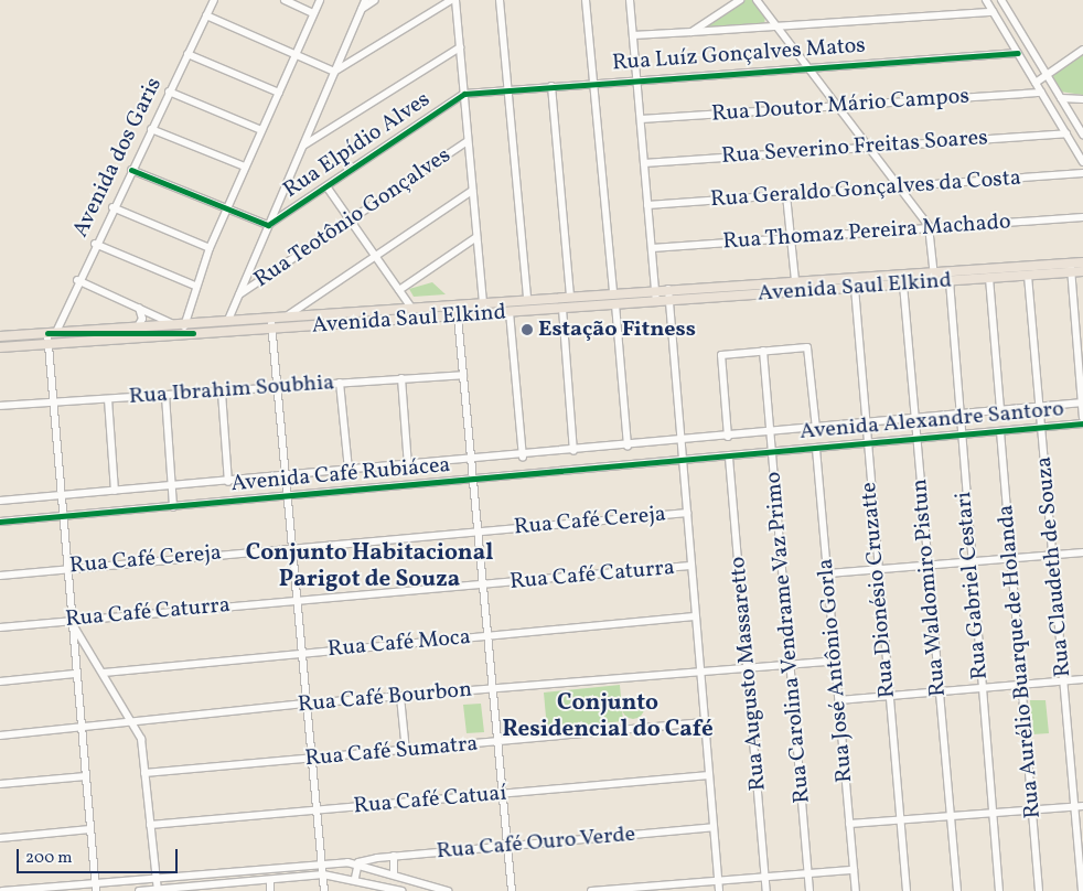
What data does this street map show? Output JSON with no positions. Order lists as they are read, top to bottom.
{
  "streets": {
    "main road": ["Avenida Saul Elkind"],
    "street": [
      "Rua Luíz Gonçalves Matos",
      "Rua Doutor Mário Campos",
      "Rua Elpídio Alves",
      "Rua Severino Freitas Soares",
      "Avenida dos Garis",
      "Rua Geraldo Gonçalves da Costa",
      "Rua Teotônio Gonçalves",
      "Rua Thomaz Pereira Machado",
      "Rua Ibrahim Soubhia",
      "Avenida Alexandre Santoro",
      "Avenida Café Rubiácea",
      "Rua Café Cereja",
      "Rua Claudeth de Souza",
      "Rua Café Caturra",
      "Rua Gabriel Cestari",
      "Rua Waldomiro Pistun",
      "Rua Dionésio Cruzatte",
      "Rua Carolina Vendrame Vaz Primo",
      "Rua Café Moca",
      "Rua Aurélio Buarque de Holanda",
      "Rua José Antônio Gorla",
      "Rua Augusto Massaretto",
      "Rua Café Bourbon",
      "Rua Café Sumatra",
      "Rua Café Catuaí",
      "Rua Café Ouro Verde"
    ]
  },
  "crossings": [
    ["Rua Luíz Gonçalves Matos", "Rua Elpídio Alves"],
    ["Avenida dos Garis", "Avenida Saul Elkind"],
    ["Avenida dos Garis", "Rua Ibrahim Soubhia"],
    ["Avenida dos Garis", "Avenida Café Rubiácea"],
    ["Avenida dos Garis", "Rua Café Cereja"],
    ["Avenida dos Garis", "Rua Café Caturra"],
    ["Avenida dos Garis", "Rua Café Bourbon"],
    ["Avenida Saul Elkind", "Rua Claudeth de Souza"],
    ["Avenida Saul Elkind", "Rua Gabriel Cestari"],
    ["Avenida Saul Elkind", "Rua Waldomiro Pistun"],
    ["Avenida Saul Elkind", "Rua Dionésio Cruzatte"],
    ["Avenida Alexandre Santoro", "Avenida Café Rubiácea"],
    ["Avenida Alexandre Santoro", "Rua Claudeth de Souza"],
    ["Avenida Alexandre Santoro", "Rua Gabriel Cestari"],
    ["Avenida Alexandre Santoro", "Rua Waldomiro Pistun"],
    ["Avenida Alexandre Santoro", "Rua Dionésio Cruzatte"],
    ["Avenida Alexandre Santoro", "Rua Carolina Vendrame Vaz Primo"],
    ["Avenida Alexandre Santoro", "Rua Aurélio Buarque de Holanda"],
    ["Avenida Alexandre Santoro", "Rua José Antônio Gorla"],
    ["Avenida Alexandre Santoro", "Rua Augusto Massaretto"],
    ["Rua Carolina Vendrame Vaz Primo", "Rua Café Bourbon"],
    ["Rua José Antônio Gorla", "Rua Café Bourbon"],
    ["Rua Augusto Massaretto", "Rua Café Bourbon"]
  ],
  "districts": ["Conjunto Habitacional Parigot de Souza", "Conjunto Residencial do Café"],
  "places": ["Estação Fitness"],
  "scale_bar": "200 m"
}
